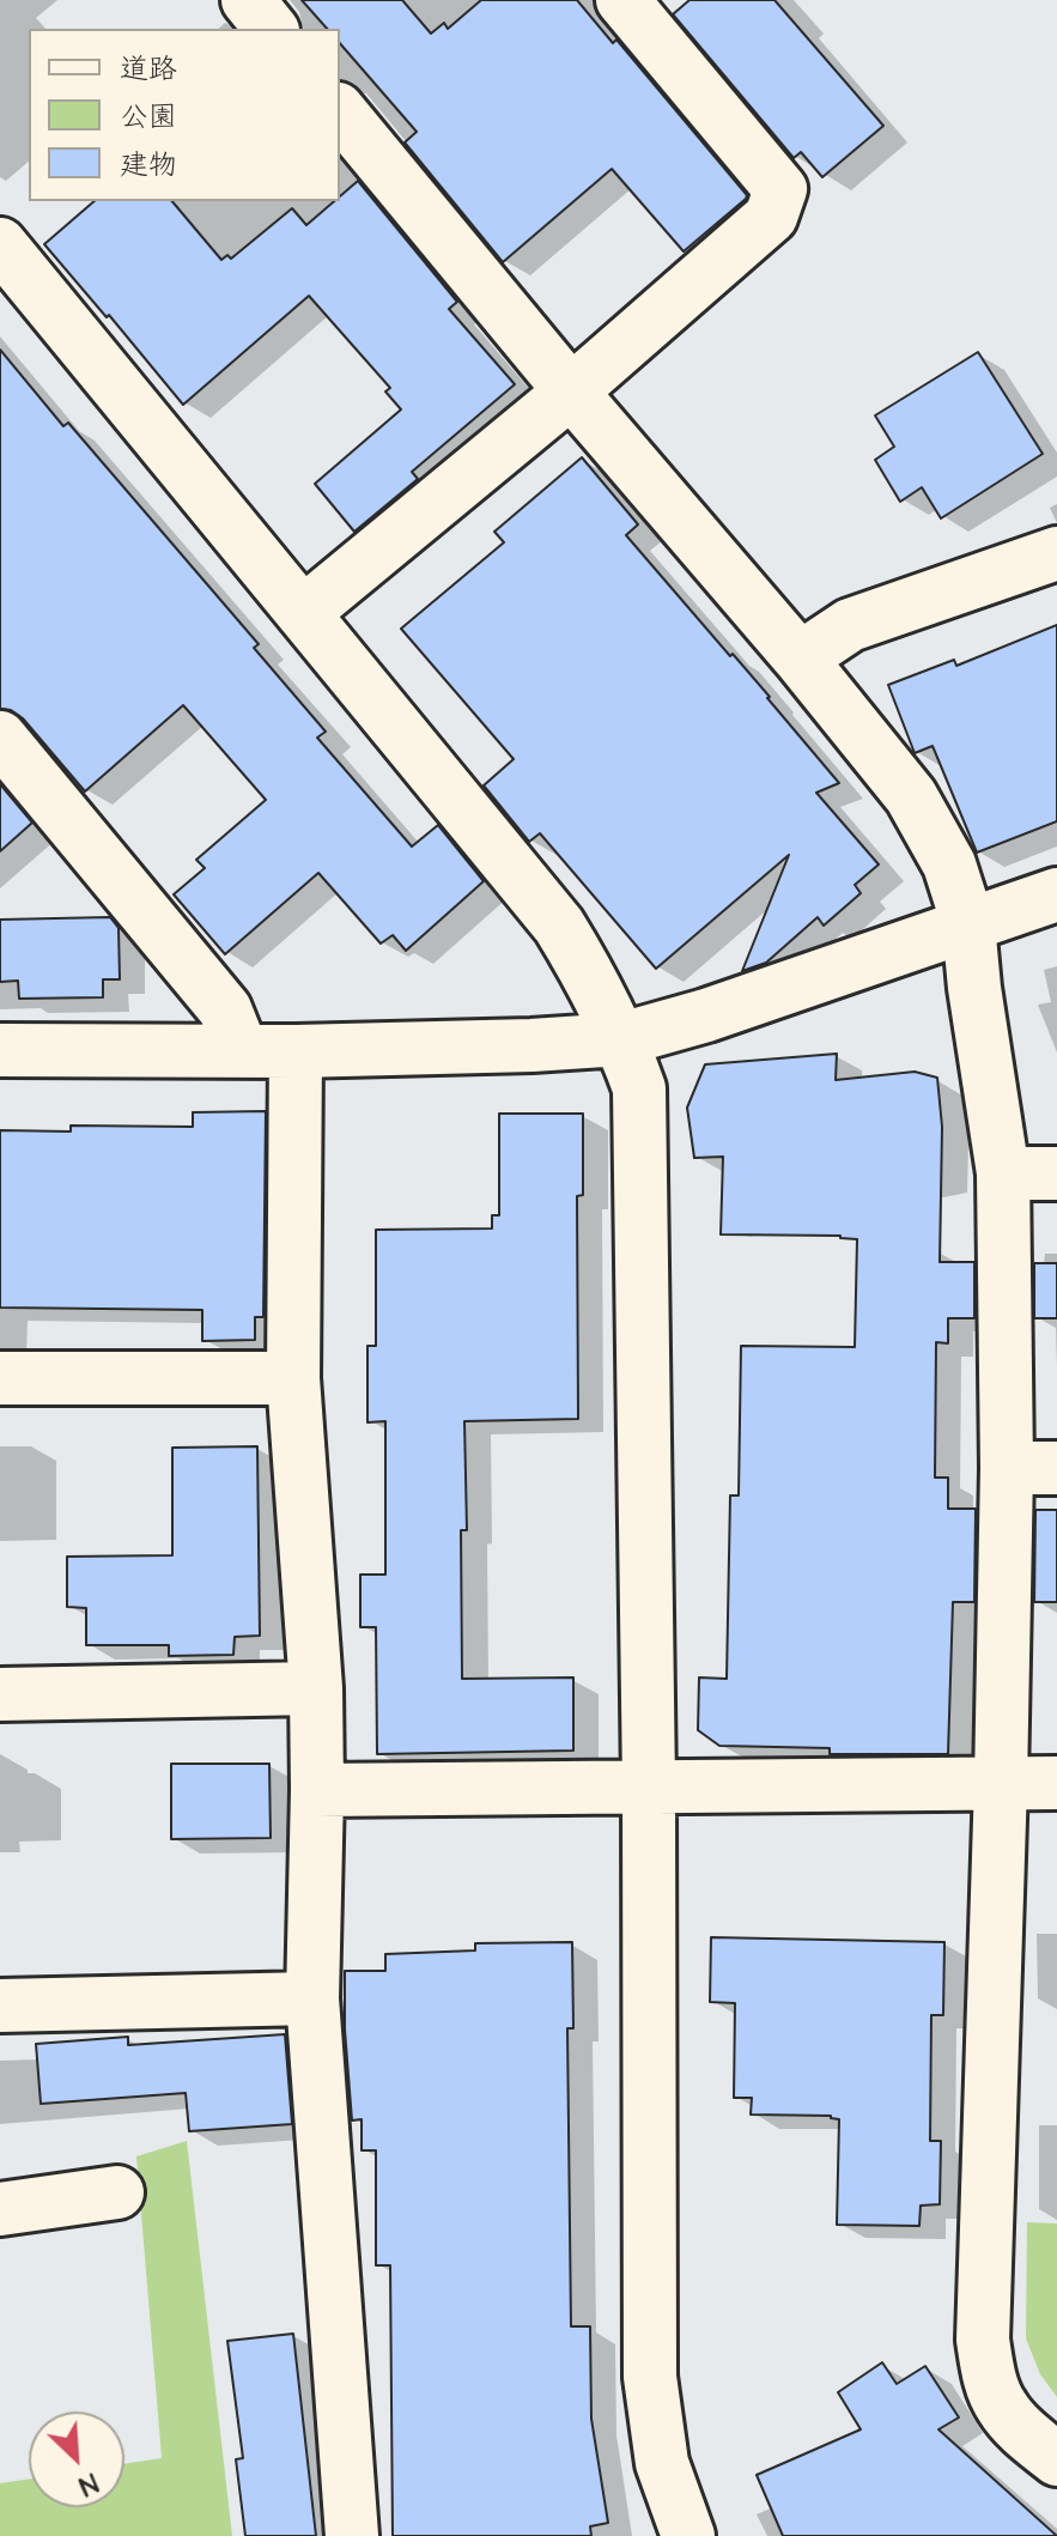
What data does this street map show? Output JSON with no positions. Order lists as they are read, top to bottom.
{
  "legend": ["道路", "公園", "建物"],
  "north": "bottom right"
}
